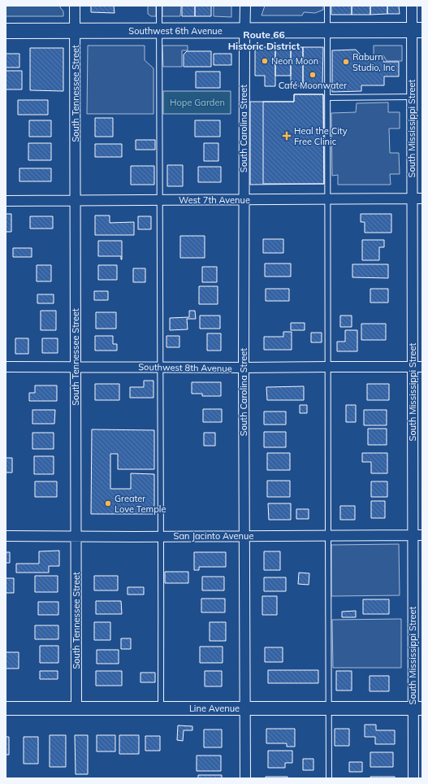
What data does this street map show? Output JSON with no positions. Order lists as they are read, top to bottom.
{
  "streets": {
    "main road": ["Southwest 6th Avenue", "Line Avenue"],
    "street": [
      "South Tennessee Street",
      "South Carolina Street",
      "South Mississippi Street",
      "West 7th Avenue",
      "Southwest 8th Avenue",
      "San Jacinto Avenue"
    ]
  },
  "crossings": [
    ["Southwest 6th Avenue", "South Tennessee Street"],
    ["Southwest 6th Avenue", "South Carolina Street"],
    ["Southwest 6th Avenue", "South Mississippi Street"],
    ["South Tennessee Street", "West 7th Avenue"],
    ["South Tennessee Street", "Southwest 8th Avenue"],
    ["South Tennessee Street", "San Jacinto Avenue"],
    ["South Tennessee Street", "Line Avenue"],
    ["South Carolina Street", "West 7th Avenue"],
    ["South Carolina Street", "Southwest 8th Avenue"],
    ["South Carolina Street", "San Jacinto Avenue"],
    ["South Carolina Street", "Line Avenue"],
    ["South Mississippi Street", "West 7th Avenue"],
    ["South Mississippi Street", "Southwest 8th Avenue"],
    ["South Mississippi Street", "San Jacinto Avenue"],
    ["South Mississippi Street", "Line Avenue"]
  ],
  "districts": ["Route 66 Historic District"],
  "parks": ["Hope Garden"],
  "places": {
    "other": [
      "Neon Moon",
      "Raburn Studio, Inc",
      "Café Moonwater",
      "Greater Love Temple"
    ],
    "health": ["Heal the City Free Clinic"]
  }
}
